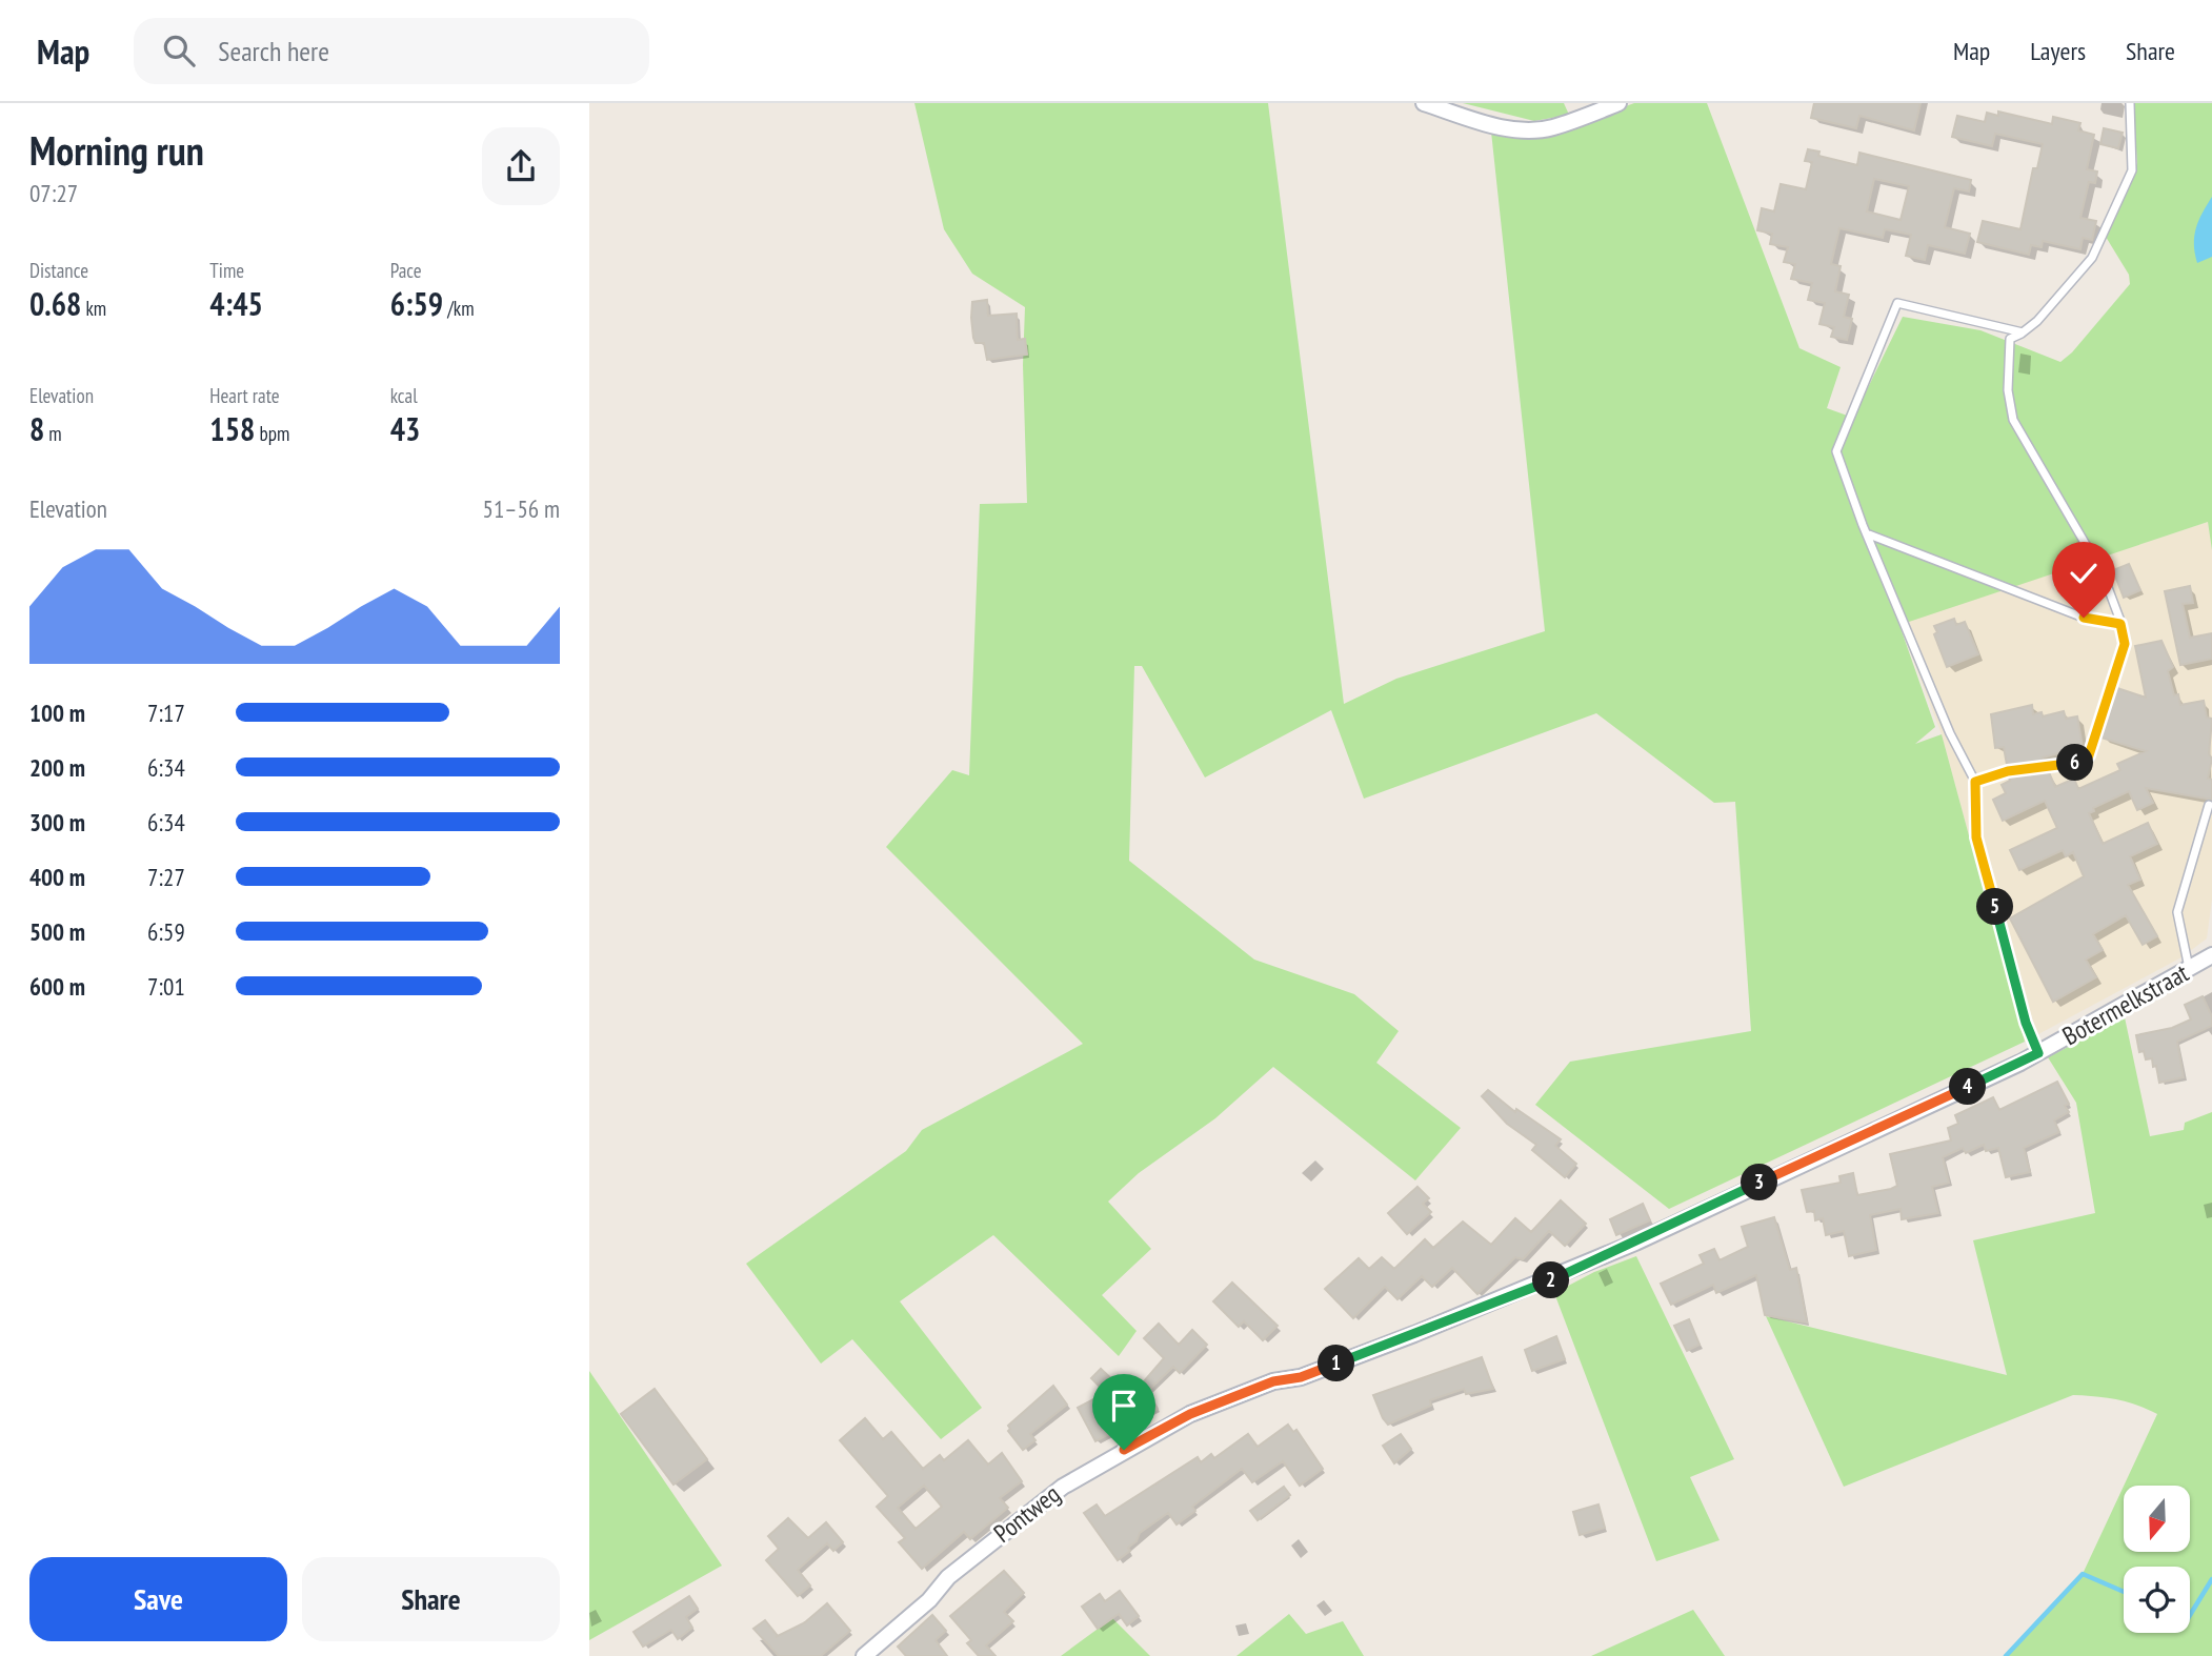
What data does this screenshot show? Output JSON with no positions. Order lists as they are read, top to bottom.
{
  "streets": {
    "street": ["Botermelkstraat", "Pontweg"]
  },
  "crossings": [
    ["Botermelkstraat", "Pontweg"]
  ],
  "north": "bottom",
  "page": {
    "header": "Map",
    "search": "Search here",
    "nav": ["Map", "Layers", "Share"],
    "heading": ["Morning run", "07:27"],
    "stats": [
      ["Distance", "0.68 km"],
      ["Time", "4:45"],
      ["Pace", "6:59 /km"],
      ["Elevation", "8 m"],
      ["Heart rate", "158 bpm"],
      ["kcal", "43"]
    ],
    "chart": ["Elevation", "51–56 m"],
    "list": [
      {
        "name": "100 m",
        "note": "7:17"
      },
      {
        "name": "200 m",
        "note": "6:34"
      },
      {
        "name": "300 m",
        "note": "6:34"
      },
      {
        "name": "400 m",
        "note": "7:27"
      },
      {
        "name": "500 m",
        "note": "6:59"
      },
      {
        "name": "600 m",
        "note": "7:01"
      }
    ],
    "pins": [
      "6",
      "5",
      "4",
      "3",
      "2",
      "1"
    ],
    "buttons": ["Save", "Share"]
  }
}
